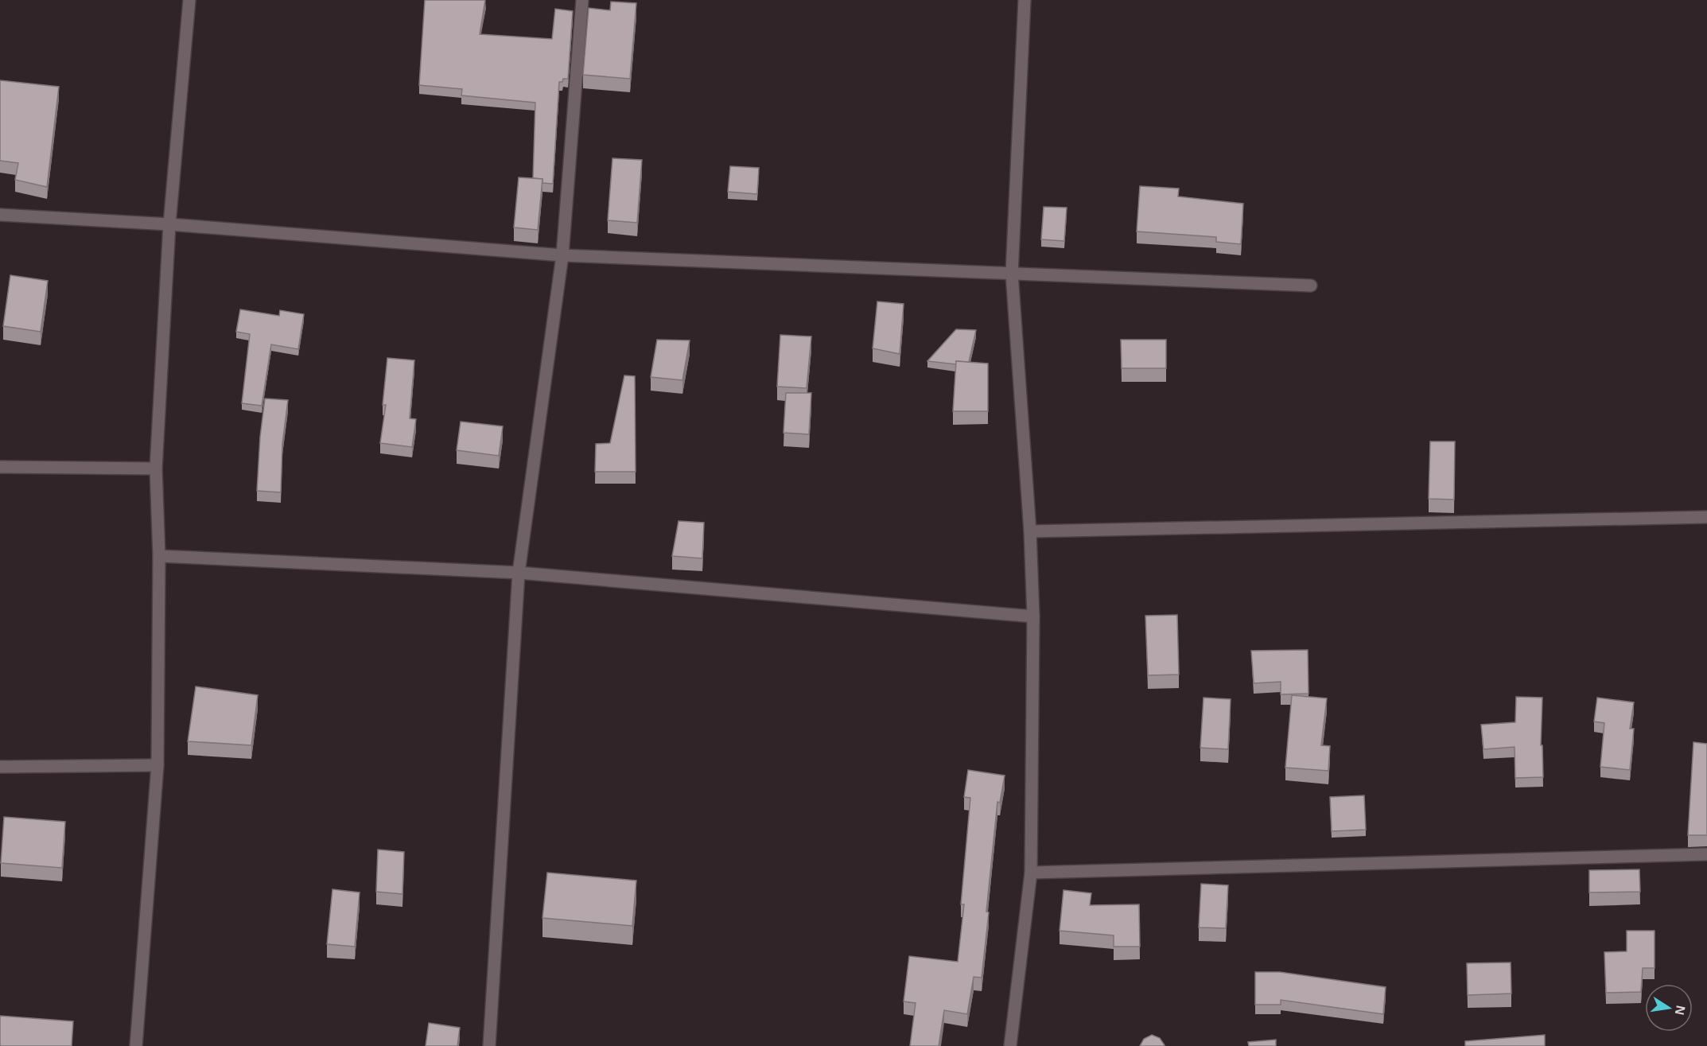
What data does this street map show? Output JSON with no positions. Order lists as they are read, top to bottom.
{
  "north": "right"
}
